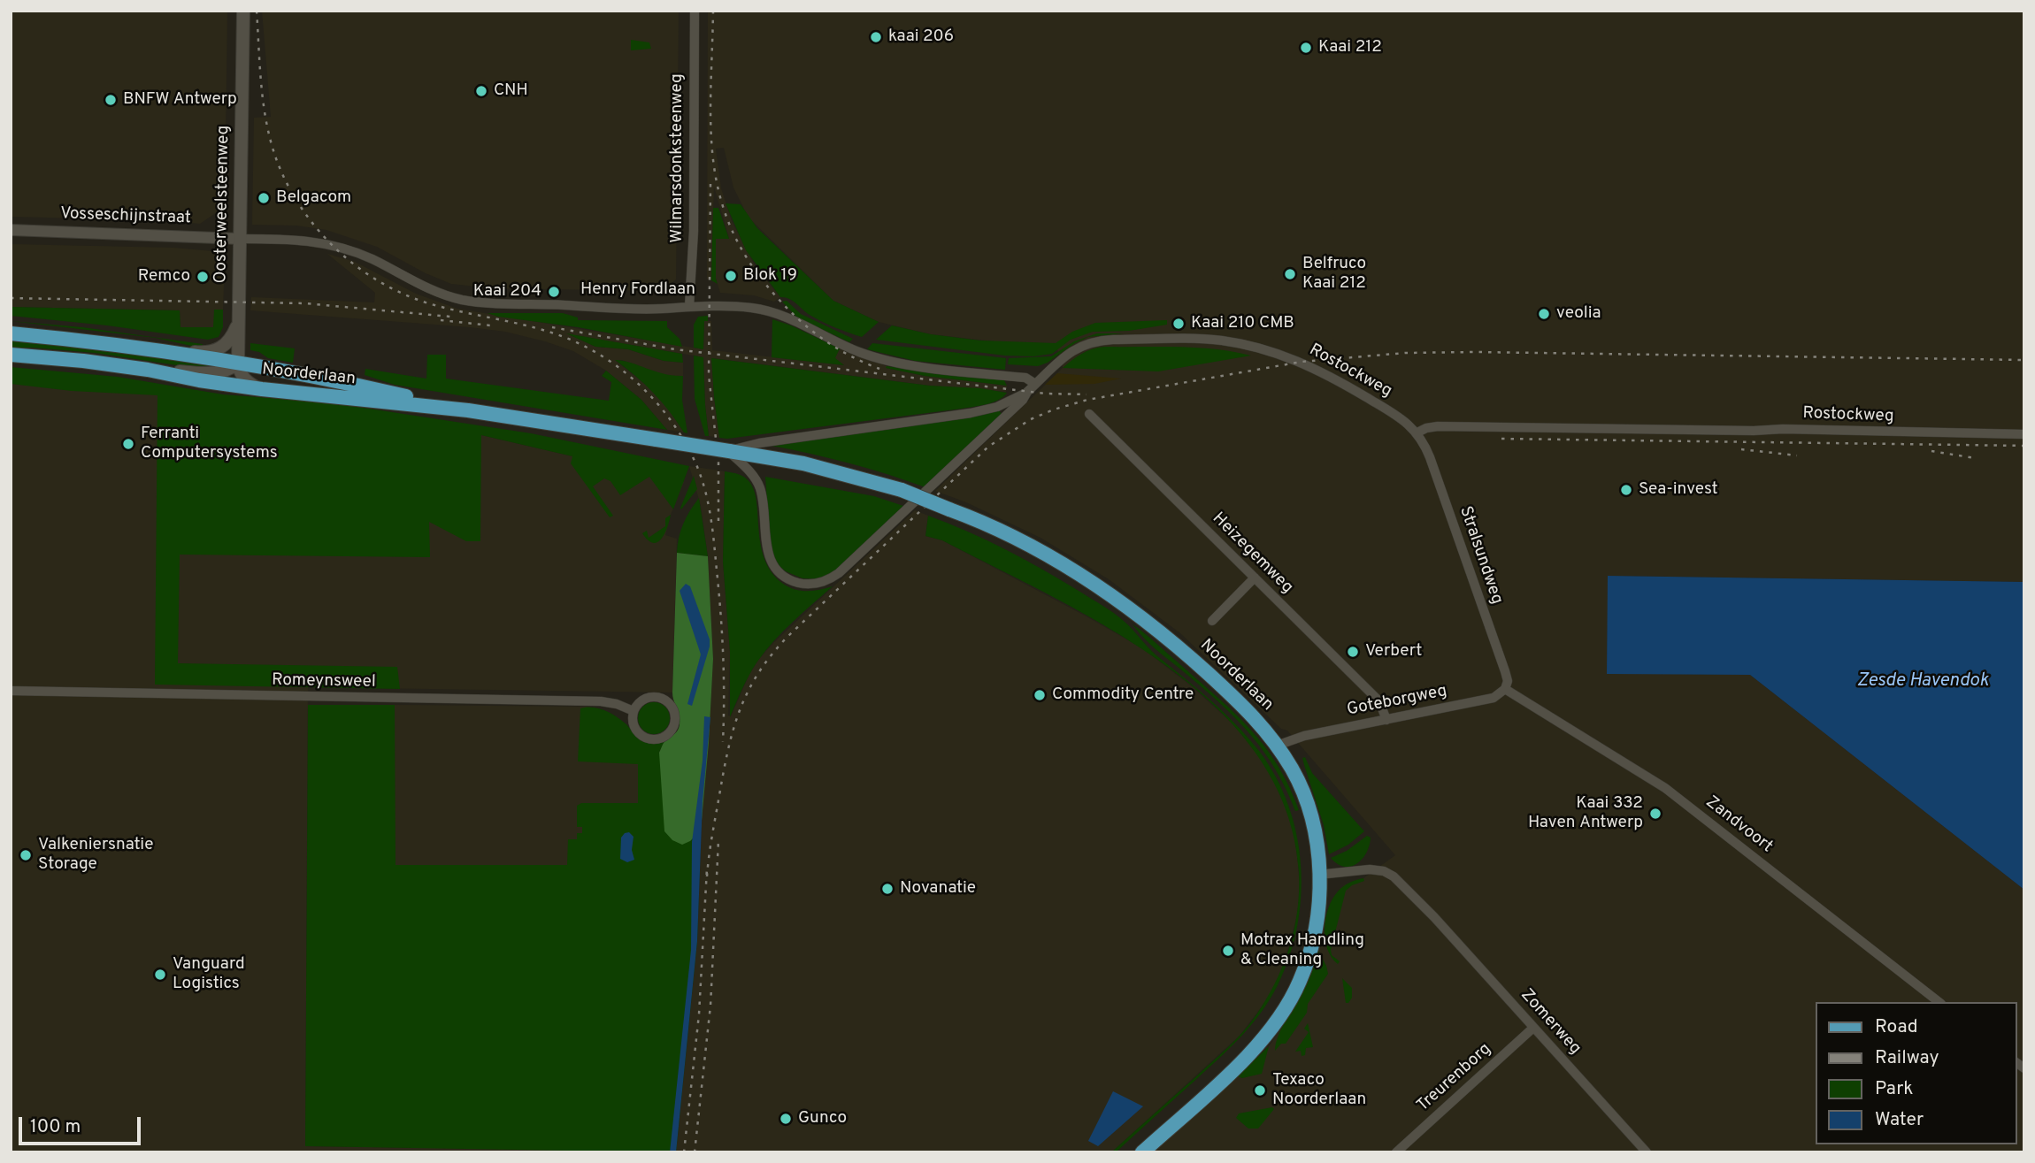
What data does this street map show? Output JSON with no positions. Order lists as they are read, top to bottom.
{
  "streets": {
    "main road": ["Oosterweelsteenweg", "Noorderlaan"],
    "street": [
      "Wilmarsdonksteenweg",
      "Vosseschijnstraat",
      "Henry Fordlaan",
      "Rostockweg",
      "Heizegemweg",
      "Stralsundweg",
      "Romeynsweel",
      "Goteborgweg",
      "Zandvoort",
      "Zomerweg",
      "Treurenborg"
    ]
  },
  "crossings": [
    ["Wilmarsdonksteenweg", "Henry Fordlaan"],
    ["Oosterweelsteenweg", "Vosseschijnstraat"],
    ["Oosterweelsteenweg", "Henry Fordlaan"],
    ["Oosterweelsteenweg", "Noorderlaan"],
    ["Vosseschijnstraat", "Henry Fordlaan"],
    ["Henry Fordlaan", "Rostockweg"],
    ["Rostockweg", "Noorderlaan"],
    ["Rostockweg", "Stralsundweg"],
    ["Noorderlaan", "Goteborgweg"],
    ["Noorderlaan", "Zomerweg"],
    ["Heizegemweg", "Goteborgweg"],
    ["Stralsundweg", "Goteborgweg"],
    ["Stralsundweg", "Zandvoort"],
    ["Goteborgweg", "Zandvoort"],
    ["Zomerweg", "Treurenborg"]
  ],
  "water": ["Zesde Havendok"],
  "places": [
    "kaai 206",
    "Kaai 212",
    "CNH",
    "BNFW Antwerp",
    "Belgacom",
    "Belfruco Kaai 212",
    "Blok 19",
    "Remco",
    "Kaai 204",
    "veolia",
    "Kaai 210 CMB",
    "Ferranti Computersystems",
    "Sea-invest",
    "Verbert",
    "Commodity Centre",
    "Kaai 332 Haven Antwerp",
    "Valkeniersnatie Storage",
    "Novanatie",
    "Motrax Handling & Cleaning",
    "Vanguard Logistics",
    "Texaco Noorderlaan",
    "Gunco"
  ],
  "legend": [
    "Road",
    "Railway",
    "Park",
    "Water"
  ],
  "scale_bar": "100 m"
}
